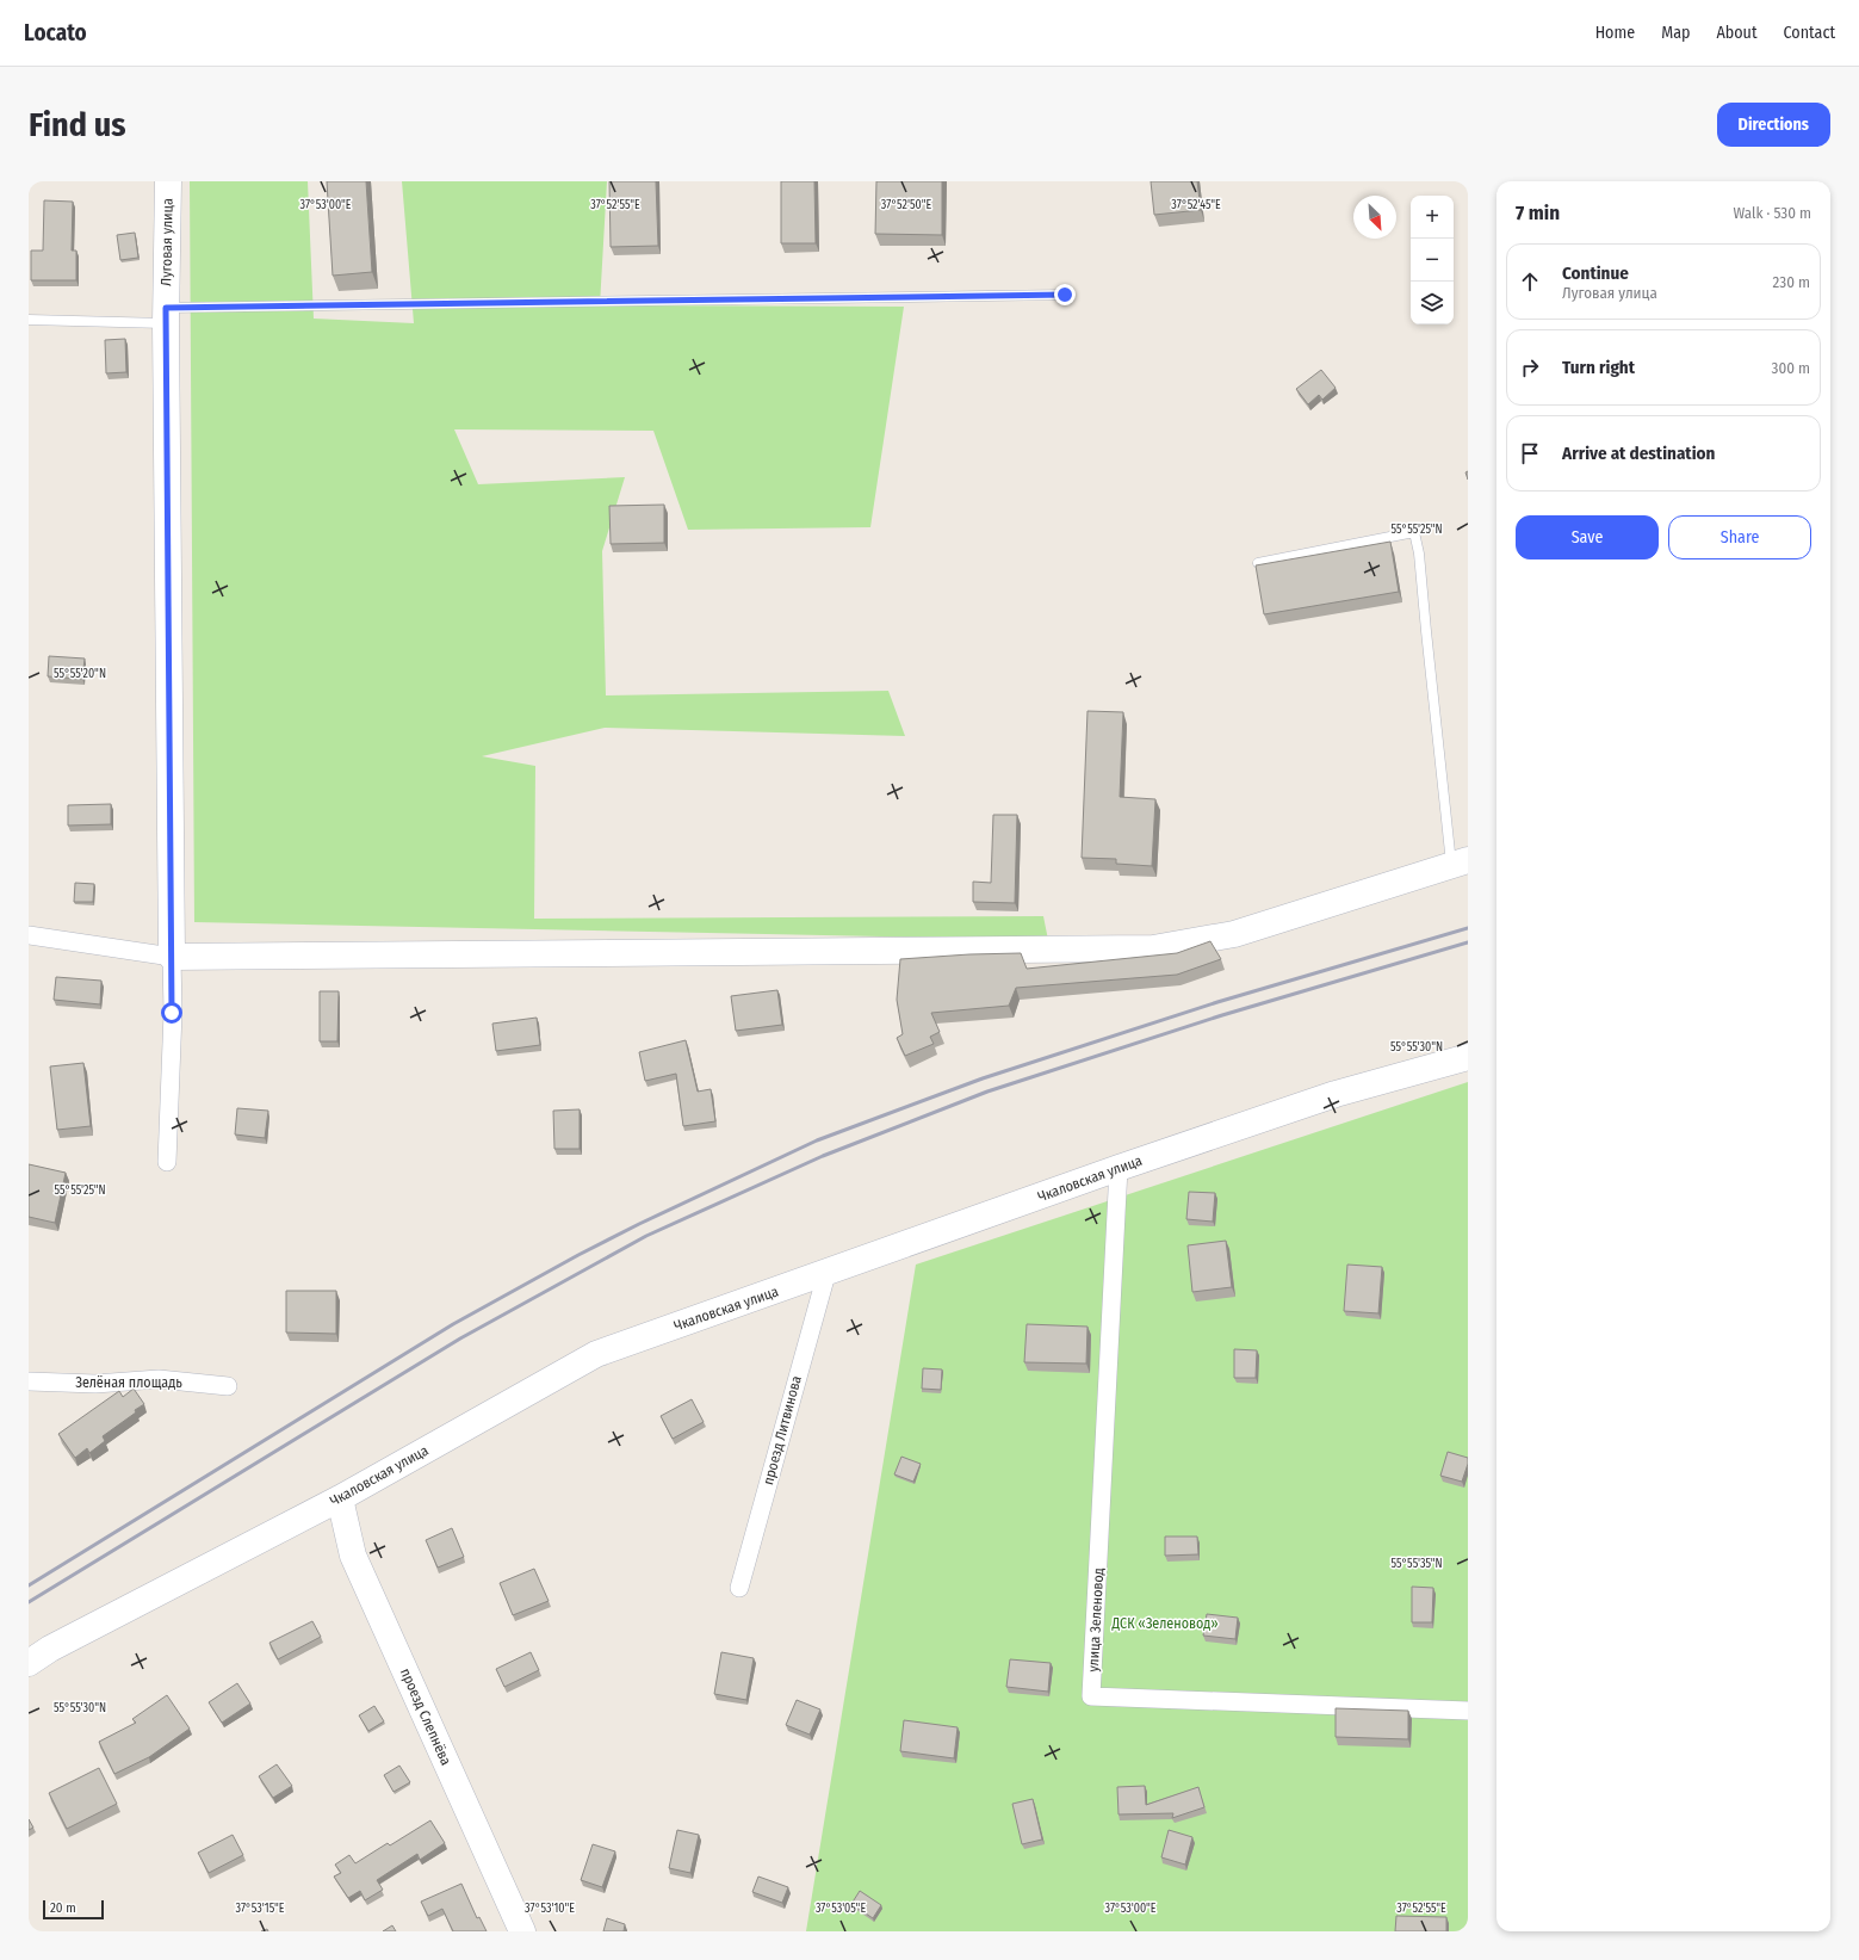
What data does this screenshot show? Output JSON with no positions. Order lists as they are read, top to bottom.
{
  "streets": {
    "street": [
      "Луговая улица",
      "Чкаловская улица",
      "Зелёная площадь",
      "проезд Литвинова",
      "улица Зеленовод",
      "проезд Слепнёва"
    ]
  },
  "crossings": [
    ["Чкаловская улица", "проезд Литвинова"],
    ["Чкаловская улица", "улица Зеленовод"],
    ["Чкаловская улица", "проезд Слепнёва"]
  ],
  "parks": ["ДСК «Зеленовод»"],
  "scale_bar": "20 m",
  "north": "bottom right",
  "page": {
    "header": "Locato",
    "nav": [
      "Home",
      "Map",
      "About",
      "Contact"
    ],
    "buttons": [
      "Directions",
      ["Save", "Share"]
    ],
    "title": "Find us",
    "heading": ["7 min", "Walk · 530 m"],
    "map_buttons": ["+", "−"],
    "list": [
      ["Continue", "Луговая улица", "230 m"],
      ["Turn right", "300 m"],
      "Arrive at destination"
    ],
    "scale": "20 m"
  },
  "coordinates": [
    "37°53'00\"E",
    "37°52'55\"E",
    "37°52'50\"E",
    "37°52'45\"E",
    "55°55'25\"N",
    "55°55'20\"N",
    "55°55'30\"N",
    "55°55'35\"N",
    "37°53'15\"E",
    "37°53'10\"E",
    "37°53'05\"E"
  ]
}
